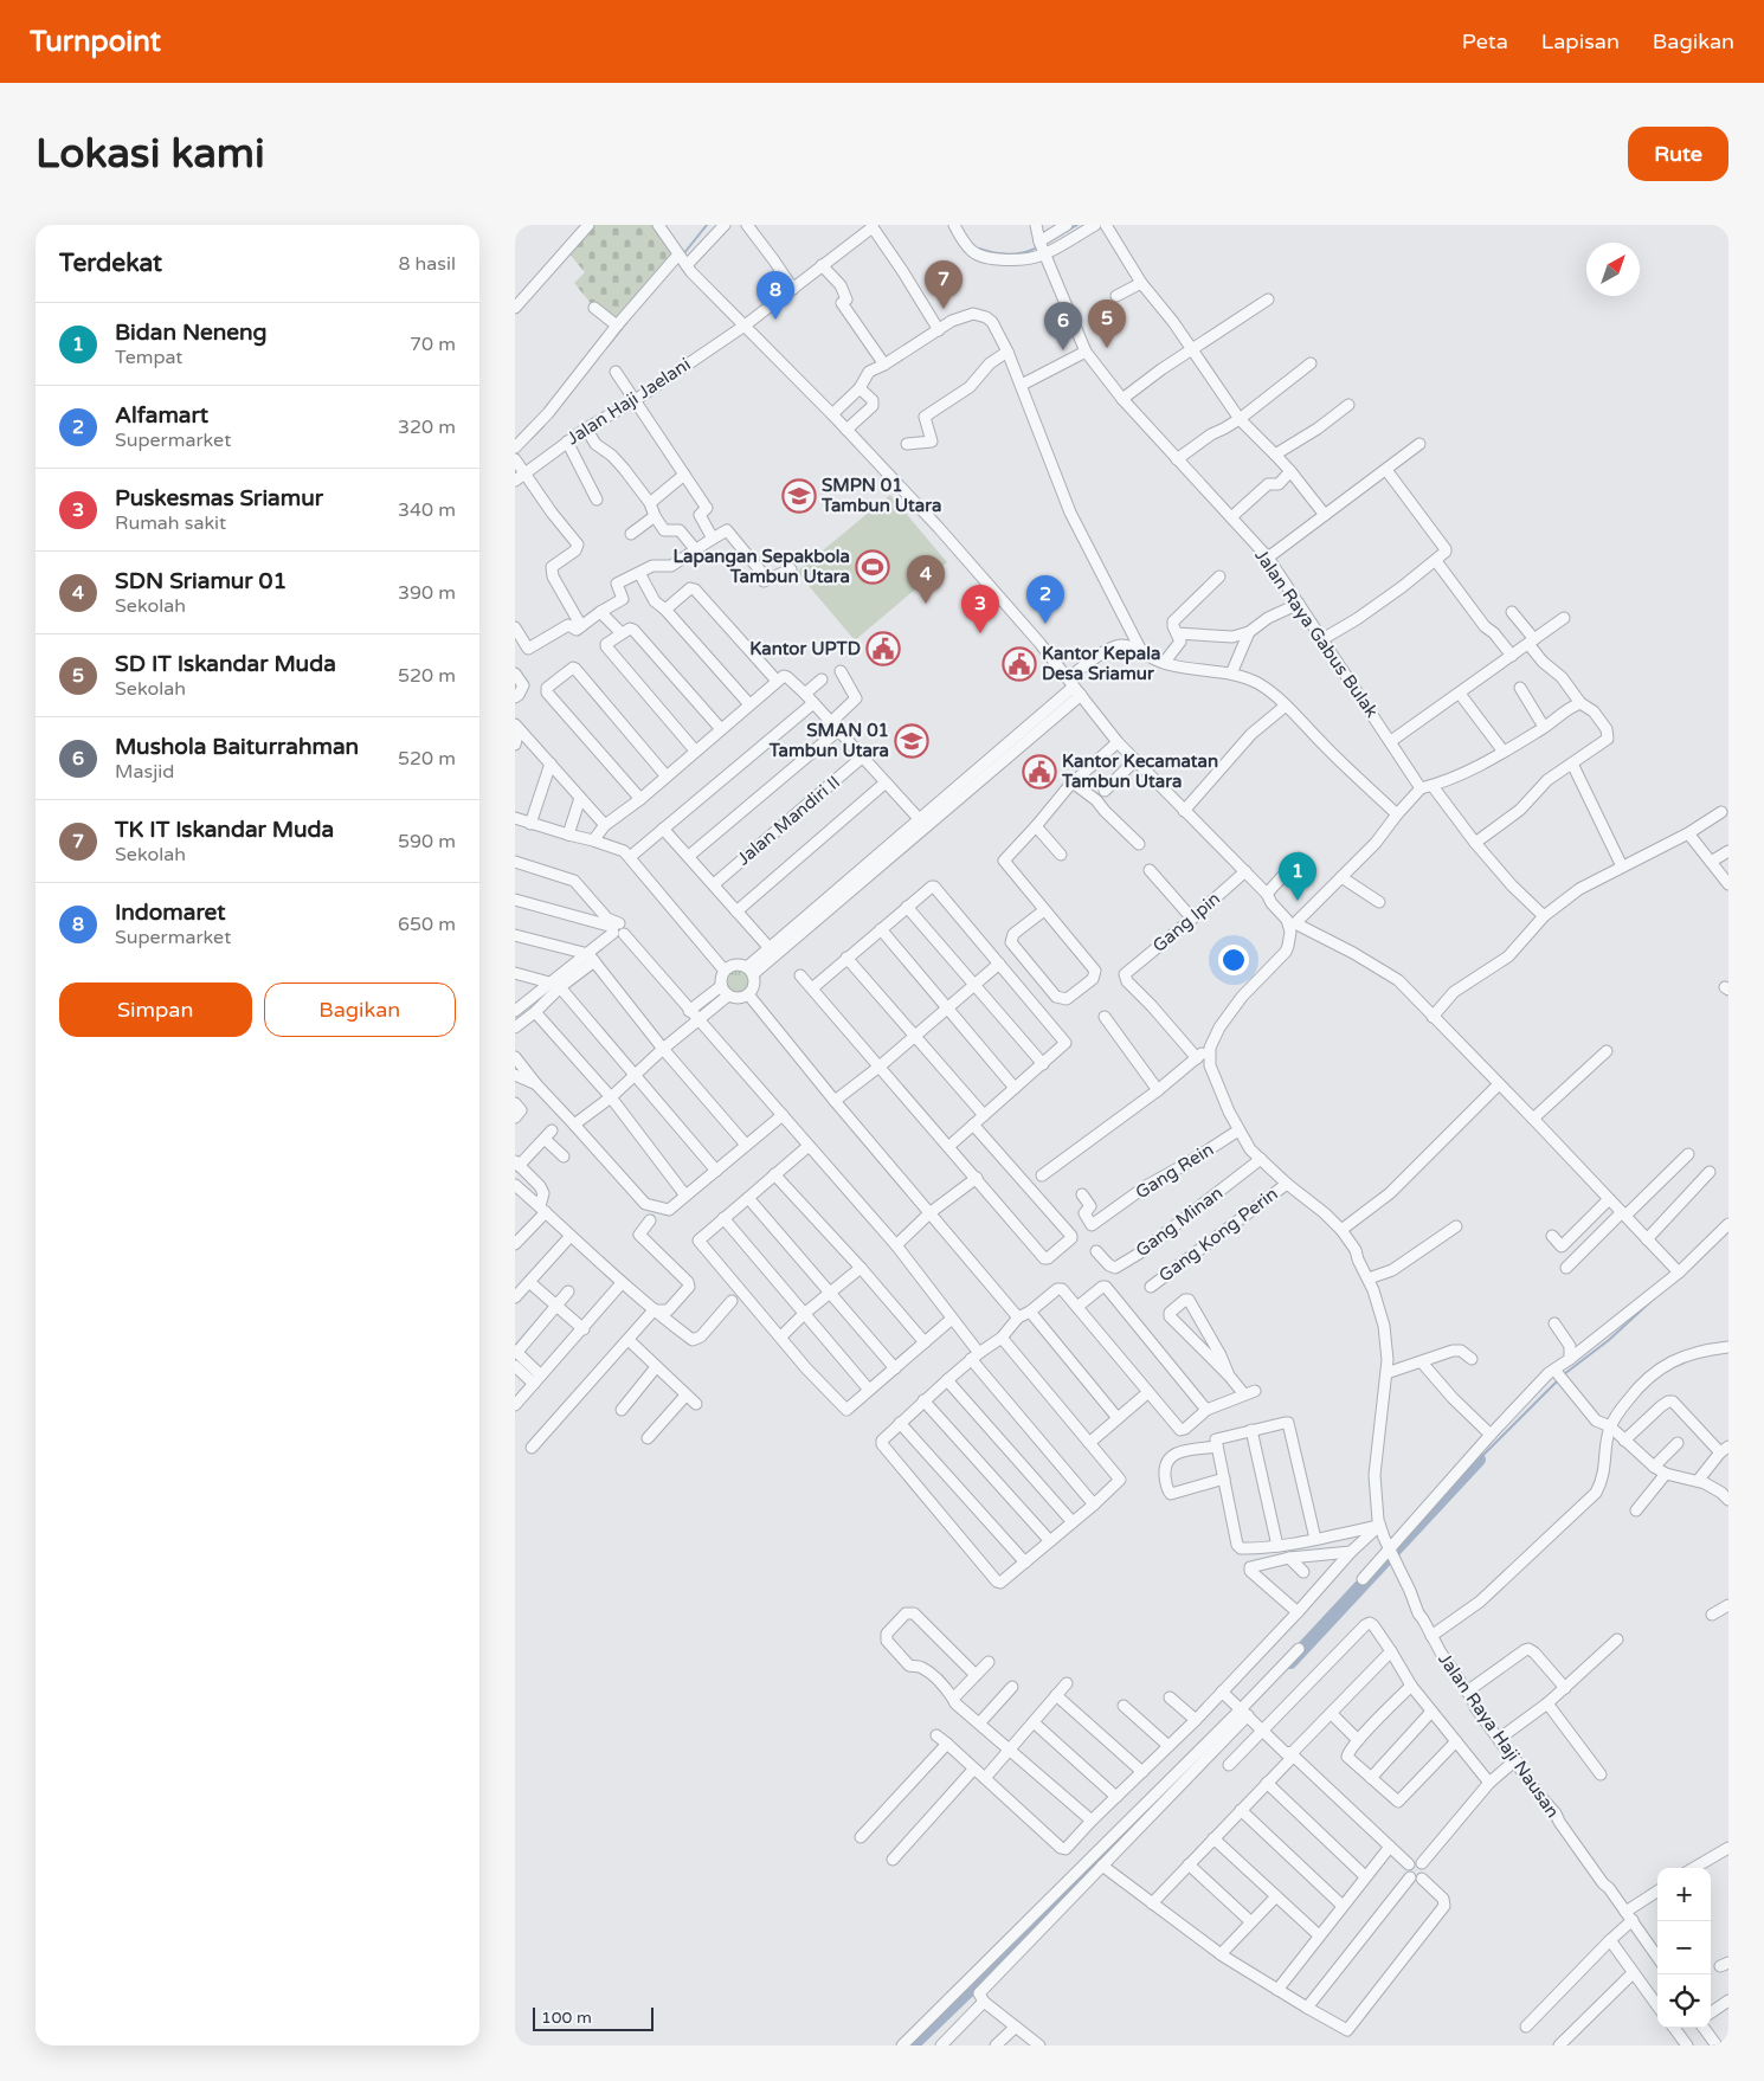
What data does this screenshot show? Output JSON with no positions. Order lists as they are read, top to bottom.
{
  "streets": {
    "street": [
      "Jalan Haji Jaelani",
      "Jalan Raya Gabus Bulak",
      "Jalan Mandiri II",
      "Gang Ipin",
      "Gang Rein",
      "Gang Minan",
      "Gang Kong Perin",
      "Jalan Raya Haji Nausan"
    ]
  },
  "crossings": [
    ["Gang Rein", "Jalan Raya Haji Nausan"],
    ["Gang Minan", "Jalan Raya Haji Nausan"],
    ["Gang Kong Perin", "Jalan Raya Haji Nausan"]
  ],
  "places": {
    "school or university": ["SMPN 01 Tambun Utara", "SMAN 01 Tambun Utara"],
    "sports": ["Lapangan Sepakbola Tambun Utara"],
    "public building": ["Kantor UPTD", "Kantor Kepala Desa Sriamur", "Kantor Kecamatan Tambun Utara"]
  },
  "scale_bar": "100 m",
  "north": "top right",
  "page": {
    "header": "Turnpoint",
    "nav": ["Peta", "Lapisan", "Bagikan"],
    "buttons": [
      "Rute",
      ["Simpan", "Bagikan"]
    ],
    "title": "Lokasi kami",
    "heading": ["Terdekat", "8 hasil"],
    "pins": [
      "7",
      "8",
      "5",
      "6",
      "4",
      "2",
      "3",
      "1"
    ],
    "list": [
      {
        "mark": "1",
        "name": "Bidan Neneng",
        "note": "Tempat",
        "value": "70 m"
      },
      {
        "mark": "2",
        "name": "Alfamart",
        "note": "Supermarket",
        "value": "320 m"
      },
      {
        "mark": "3",
        "name": "Puskesmas Sriamur",
        "note": "Rumah sakit",
        "value": "340 m"
      },
      {
        "mark": "4",
        "name": "SDN Sriamur 01",
        "note": "Sekolah",
        "value": "390 m"
      },
      {
        "mark": "5",
        "name": "SD IT Iskandar Muda",
        "note": "Sekolah",
        "value": "520 m"
      },
      {
        "mark": "6",
        "name": "Mushola Baiturrahman",
        "note": "Masjid",
        "value": "520 m"
      },
      {
        "mark": "7",
        "name": "TK IT Iskandar Muda",
        "note": "Sekolah",
        "value": "590 m"
      },
      {
        "mark": "8",
        "name": "Indomaret",
        "note": "Supermarket",
        "value": "650 m"
      }
    ],
    "map_buttons": ["+", "−"],
    "scale": "100 m"
  }
}
